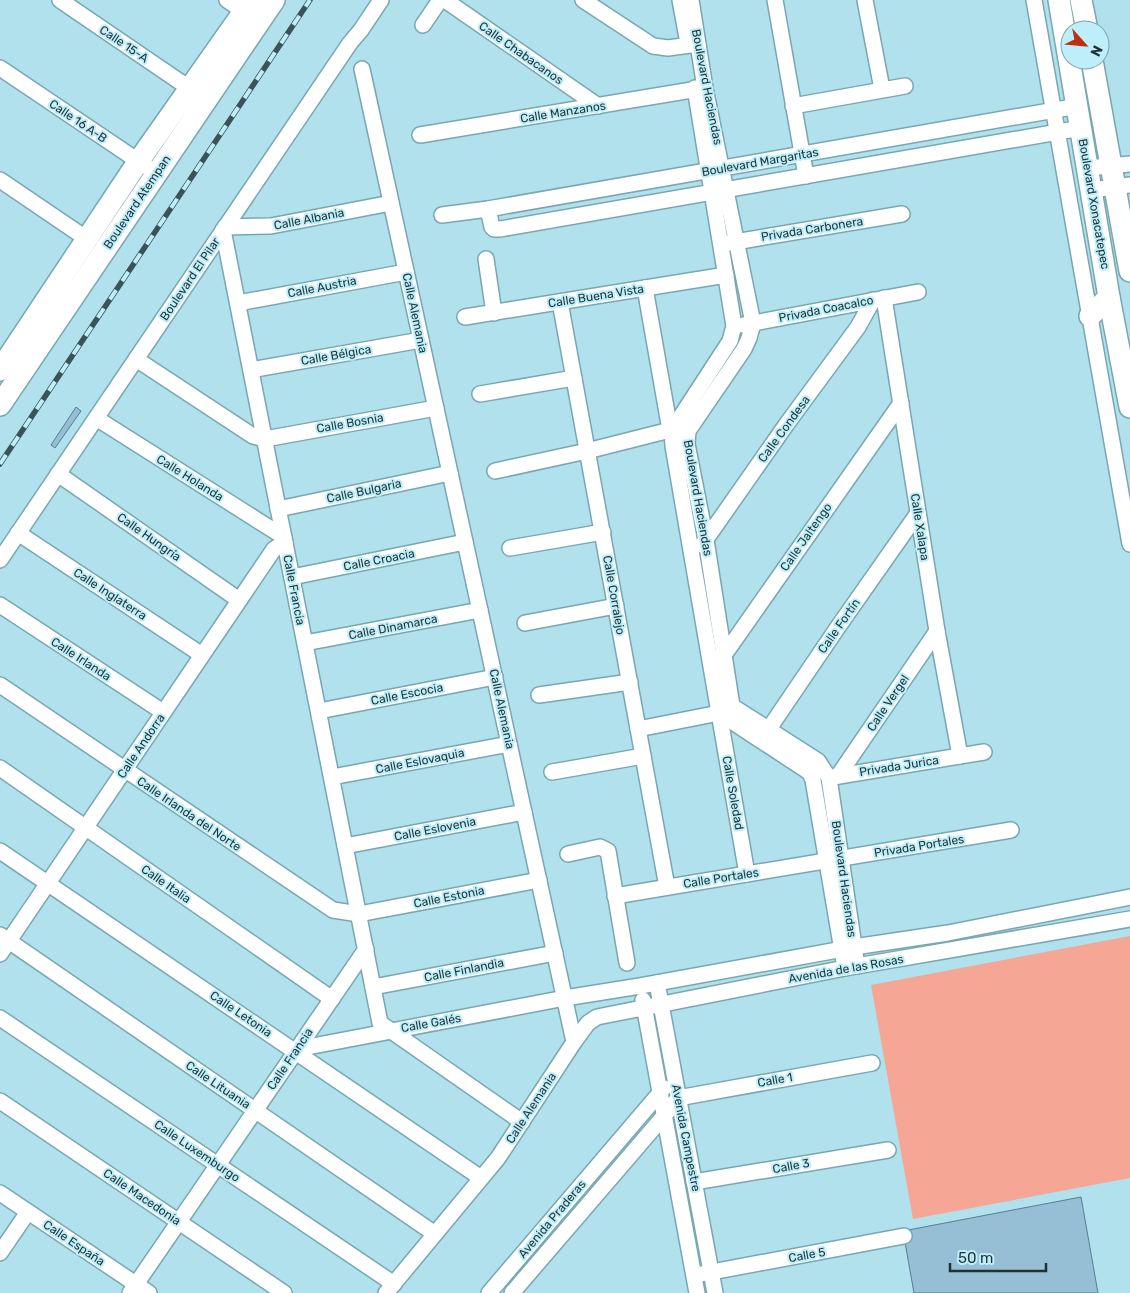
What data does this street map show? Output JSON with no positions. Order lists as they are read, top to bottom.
{
  "streets": {
    "street": [
      "Calle 15-A",
      "Calle Chabacanos",
      "Boulevard Haciendas",
      "Calle Manzanos",
      "Calle 16 A-B",
      "Boulevard Margaritas",
      "Boulevard Atempan",
      "Boulevard Xonacatepec",
      "Calle Albania",
      "Privada Carbonera",
      "Boulevard El Pilar",
      "Calle Austria",
      "Calle Buena Vista",
      "Privada Coacalco",
      "Calle Alemania",
      "Calle Bélgica",
      "Calle Bosnia",
      "Calle Condesa",
      "Calle Holanda",
      "Calle Bulgaria",
      "Calle Xalapa",
      "Calle Hungría",
      "Calle Jaltengo",
      "Calle Croacia",
      "Calle Francia",
      "Calle Inglaterra",
      "Calle Corralejo",
      "Calle Fortín",
      "Calle Dinamarca",
      "Calle Irlanda",
      "Calle Escocia",
      "Calle Vergel",
      "Calle Andorra",
      "Calle Eslovaquia",
      "Privada Jurica",
      "Calle Soledad",
      "Calle Irlanda del Norte",
      "Calle Eslovenia",
      "Privada Portales",
      "Calle Portales",
      "Calle Italia",
      "Calle Estonia",
      "Avenida de las Rosas",
      "Calle Finlandia",
      "Calle Letonia",
      "Calle Galés",
      "Calle 1",
      "Calle Lituania",
      "Avenida Campestre",
      "Calle Luxemburgo",
      "Calle 3",
      "Calle Macedonia",
      "Avenida Praderas",
      "Calle España",
      "Calle 5"
    ]
  },
  "crossings": [
    ["Calle 15-A", "Boulevard Atempan"],
    ["Calle Chabacanos", "Calle Manzanos"],
    ["Boulevard Haciendas", "Calle Manzanos"],
    ["Boulevard Haciendas", "Boulevard Margaritas"],
    ["Boulevard Haciendas", "Privada Carbonera"],
    ["Boulevard Haciendas", "Calle Buena Vista"],
    ["Boulevard Haciendas", "Privada Coacalco"],
    ["Boulevard Haciendas", "Calle Condesa"],
    ["Boulevard Haciendas", "Calle Jaltengo"],
    ["Boulevard Haciendas", "Calle Fortín"],
    ["Boulevard Haciendas", "Calle Vergel"],
    ["Boulevard Haciendas", "Privada Jurica"],
    ["Boulevard Haciendas", "Calle Soledad"],
    ["Boulevard Haciendas", "Privada Portales"],
    ["Boulevard Haciendas", "Calle Portales"],
    ["Boulevard Haciendas", "Avenida de las Rosas"],
    ["Calle 16 A-B", "Boulevard Atempan"],
    ["Boulevard Margaritas", "Boulevard Xonacatepec"],
    ["Calle Albania", "Boulevard El Pilar"],
    ["Calle Albania", "Calle Alemania"],
    ["Calle Albania", "Calle Francia"],
    ["Boulevard El Pilar", "Calle Holanda"],
    ["Boulevard El Pilar", "Calle Hungría"],
    ["Boulevard El Pilar", "Calle Francia"],
    ["Boulevard El Pilar", "Calle Inglaterra"],
    ["Calle Austria", "Calle Alemania"],
    ["Calle Austria", "Calle Francia"],
    ["Calle Buena Vista", "Calle Corralejo"],
    ["Privada Coacalco", "Calle Condesa"],
    ["Privada Coacalco", "Calle Xalapa"],
    ["Calle Alemania", "Calle Bélgica"],
    ["Calle Alemania", "Calle Bosnia"],
    ["Calle Alemania", "Calle Bulgaria"],
    ["Calle Alemania", "Calle Croacia"],
    ["Calle Alemania", "Calle Dinamarca"],
    ["Calle Alemania", "Calle Escocia"],
    ["Calle Alemania", "Calle Eslovaquia"],
    ["Calle Alemania", "Calle Eslovenia"],
    ["Calle Alemania", "Calle Estonia"],
    ["Calle Alemania", "Avenida de las Rosas"],
    ["Calle Alemania", "Calle Finlandia"],
    ["Calle Alemania", "Calle Letonia"],
    ["Calle Alemania", "Calle Galés"],
    ["Calle Alemania", "Calle Lituania"],
    ["Calle Alemania", "Calle Luxemburgo"],
    ["Calle Bélgica", "Calle Francia"],
    ["Calle Bosnia", "Calle Francia"],
    ["Calle Condesa", "Calle Xalapa"],
    ["Calle Holanda", "Calle Francia"],
    ["Calle Holanda", "Calle Andorra"],
    ["Calle Bulgaria", "Calle Francia"],
    ["Calle Xalapa", "Calle Jaltengo"],
    ["Calle Xalapa", "Calle Fortín"],
    ["Calle Xalapa", "Calle Vergel"],
    ["Calle Xalapa", "Privada Jurica"],
    ["Calle Hungría", "Calle Andorra"],
    ["Calle Croacia", "Calle Francia"],
    ["Calle Francia", "Calle Dinamarca"],
    ["Calle Francia", "Calle Escocia"],
    ["Calle Francia", "Calle Andorra"],
    ["Calle Francia", "Calle Eslovaquia"],
    ["Calle Francia", "Calle Irlanda del Norte"],
    ["Calle Francia", "Calle Eslovenia"],
    ["Calle Francia", "Calle Italia"],
    ["Calle Francia", "Calle Estonia"],
    ["Calle Francia", "Calle Finlandia"],
    ["Calle Francia", "Calle Letonia"],
    ["Calle Francia", "Calle Galés"],
    ["Calle Francia", "Calle Lituania"],
    ["Calle Francia", "Calle Luxemburgo"],
    ["Calle Francia", "Calle Macedonia"],
    ["Calle Francia", "Calle España"],
    ["Calle Inglaterra", "Calle Andorra"],
    ["Calle Corralejo", "Calle Portales"],
    ["Calle Irlanda", "Calle Andorra"],
    ["Calle Vergel", "Privada Jurica"],
    ["Calle Andorra", "Calle Irlanda del Norte"],
    ["Calle Andorra", "Calle Italia"],
    ["Calle Andorra", "Calle Letonia"],
    ["Calle Andorra", "Calle Lituania"],
    ["Calle Soledad", "Calle Portales"],
    ["Calle Irlanda del Norte", "Calle Estonia"],
    ["Privada Portales", "Calle Portales"],
    ["Avenida de las Rosas", "Calle Galés"],
    ["Avenida de las Rosas", "Avenida Campestre"],
    ["Calle Letonia", "Calle Galés"],
    ["Calle 1", "Avenida Campestre"],
    ["Calle 1", "Avenida Praderas"],
    ["Avenida Campestre", "Calle 3"],
    ["Avenida Campestre", "Avenida Praderas"],
    ["Avenida Campestre", "Calle 5"]
  ],
  "scale_bar": "50 m",
  "north": "bottom right"
}
